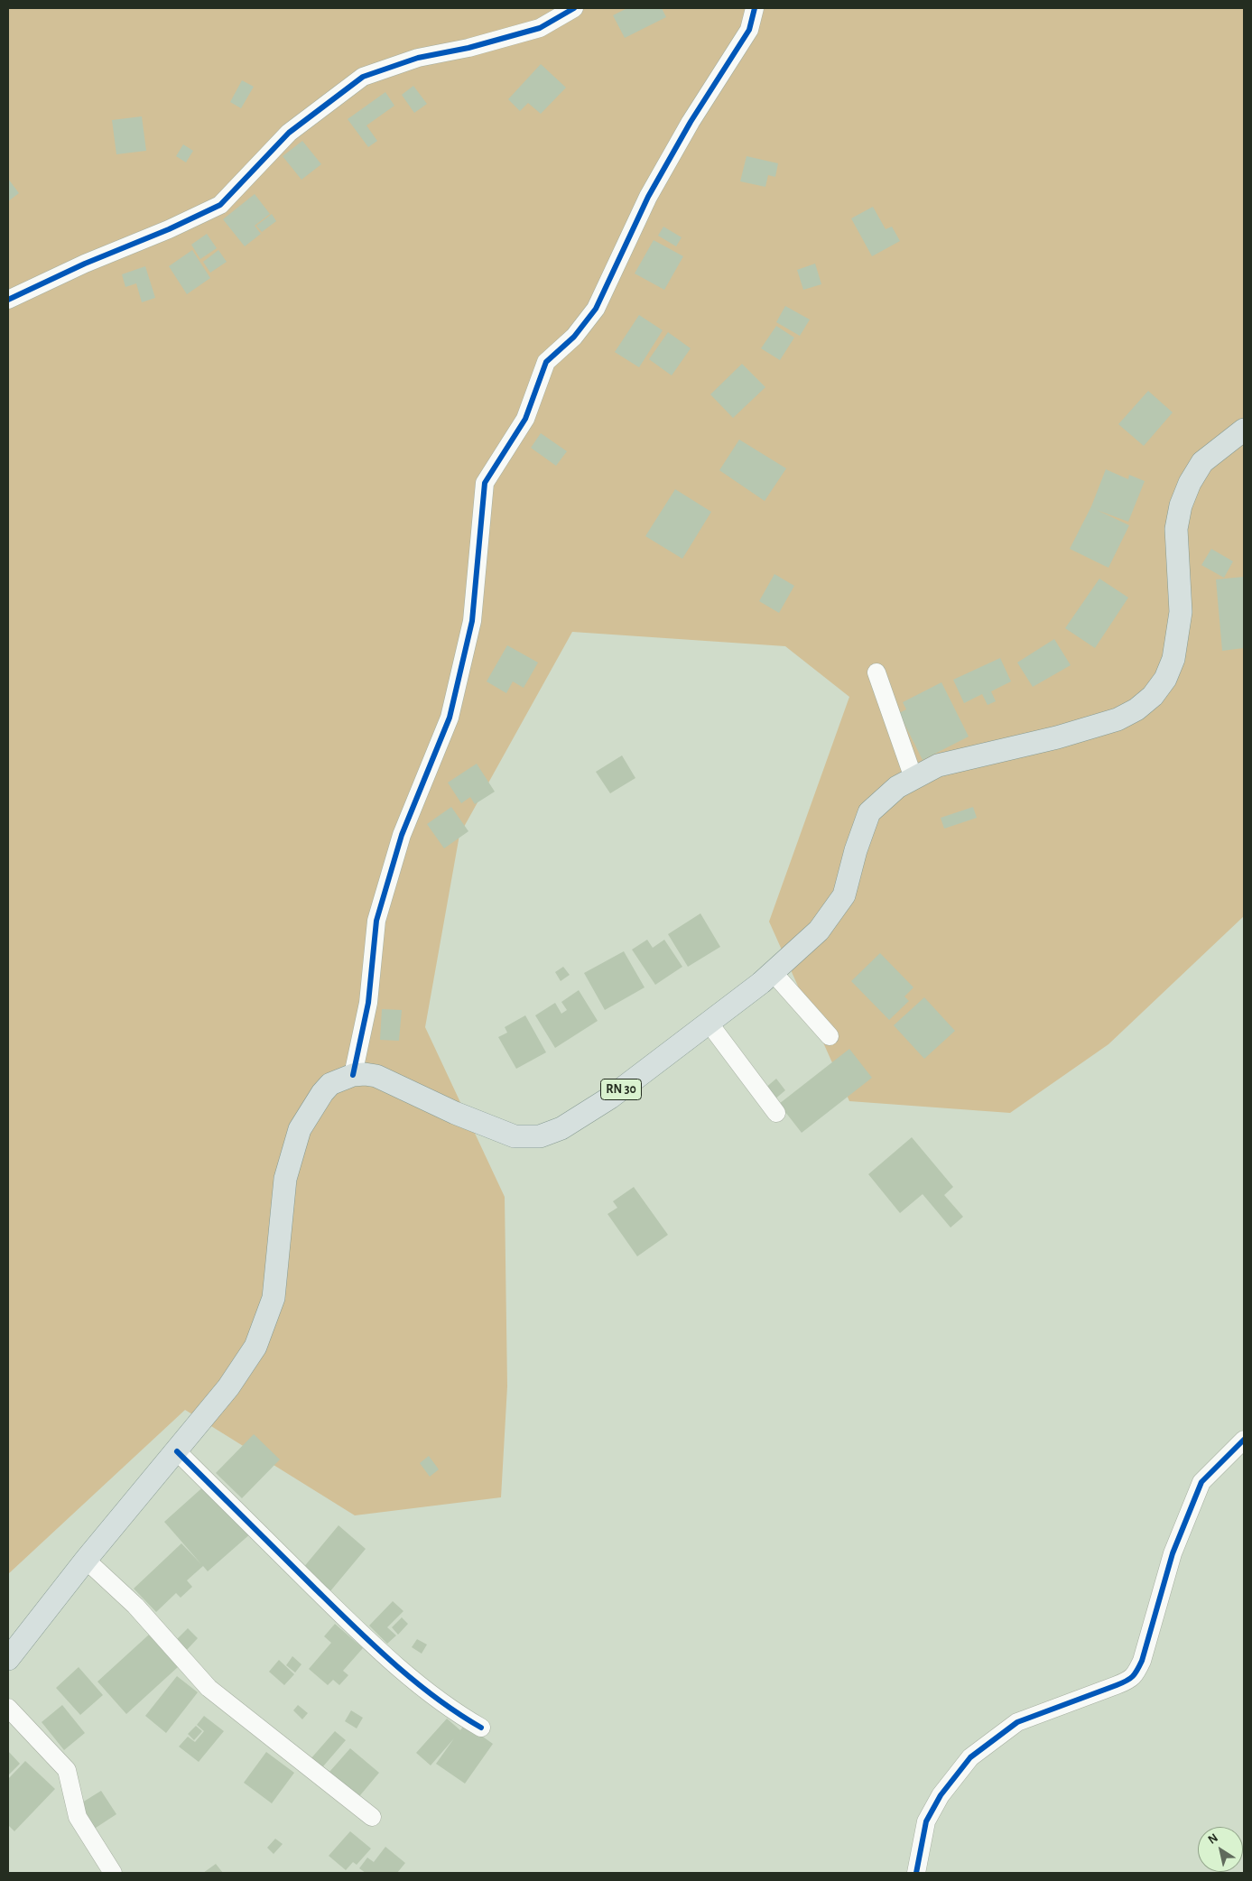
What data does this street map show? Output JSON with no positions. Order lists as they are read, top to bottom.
{
  "streets": {
    "main road": ["RN 30"]
  },
  "north": "top left"
}
